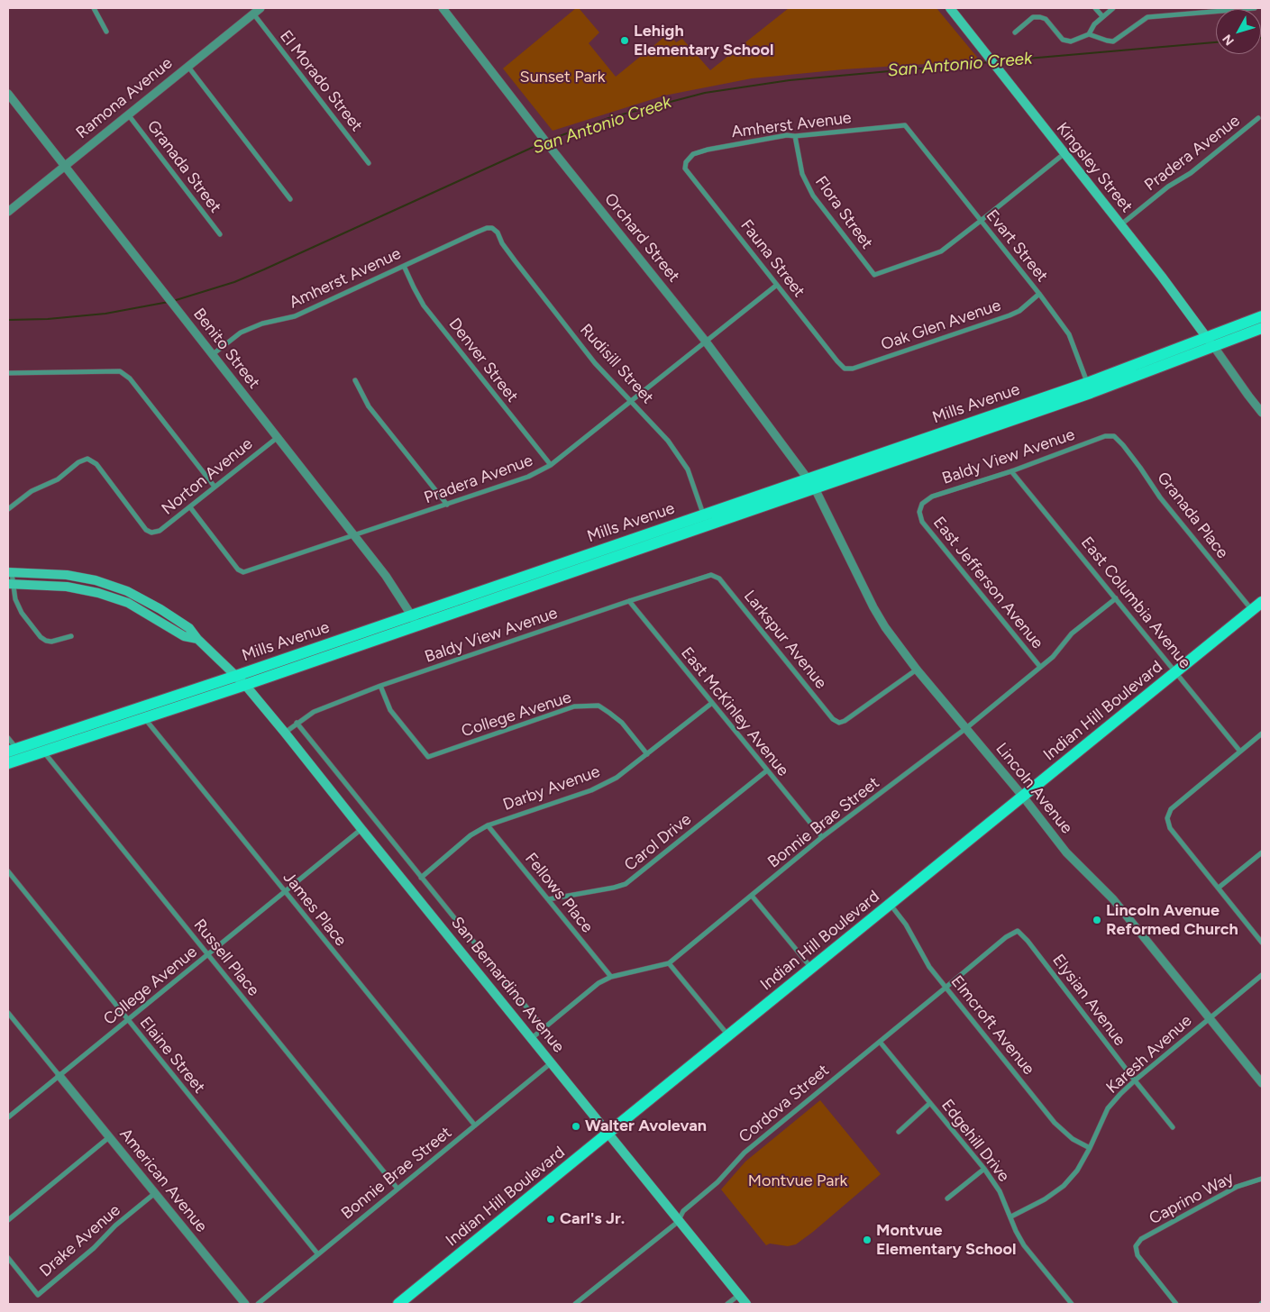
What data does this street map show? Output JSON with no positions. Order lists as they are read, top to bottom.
{
  "streets": {
    "main road": [
      "Kingsley Street",
      "Mills Avenue",
      "Indian Hill Boulevard",
      "San Bernardino Avenue"
    ],
    "street": [
      "El Morado Street",
      "Ramona Avenue",
      "Amherst Avenue",
      "Pradera Avenue",
      "Granada Street",
      "Flora Street",
      "Orchard Street",
      "Evart Street",
      "Fauna Street",
      "Oak Glen Avenue",
      "Benito Street",
      "Denver Street",
      "Rudisill Street",
      "Baldy View Avenue",
      "Norton Avenue",
      "Granada Place",
      "East Jefferson Avenue",
      "East Columbia Avenue",
      "Larkspur Avenue",
      "East McKinley Avenue",
      "College Avenue",
      "Darby Avenue",
      "Lincoln Avenue",
      "Bonnie Brae Street",
      "Carol Drive",
      "Fellows Place",
      "James Place",
      "Russell Place",
      "Elysian Avenue",
      "Elmcroft Avenue",
      "Karesh Avenue",
      "Elaine Street",
      "Cordova Street",
      "Edgehill Drive",
      "American Avenue",
      "Caprino Way",
      "Drake Avenue"
    ]
  },
  "crossings": [
    ["El Morado Street", "Ramona Avenue"],
    ["Ramona Avenue", "Granada Street"],
    ["Ramona Avenue", "Benito Street"],
    ["Amherst Avenue", "Flora Street"],
    ["Amherst Avenue", "Evart Street"],
    ["Amherst Avenue", "Fauna Street"],
    ["Amherst Avenue", "Benito Street"],
    ["Amherst Avenue", "Denver Street"],
    ["Amherst Avenue", "Rudisill Street"],
    ["Pradera Avenue", "Kingsley Street"],
    ["Pradera Avenue", "Orchard Street"],
    ["Pradera Avenue", "Fauna Street"],
    ["Pradera Avenue", "Benito Street"],
    ["Pradera Avenue", "Denver Street"],
    ["Pradera Avenue", "Rudisill Street"],
    ["Pradera Avenue", "Norton Avenue"],
    ["Kingsley Street", "Mills Avenue"],
    ["Flora Street", "Evart Street"],
    ["Orchard Street", "Mills Avenue"],
    ["Orchard Street", "Lincoln Avenue"],
    ["Evart Street", "Oak Glen Avenue"],
    ["Evart Street", "Mills Avenue"],
    ["Fauna Street", "Oak Glen Avenue"],
    ["Benito Street", "Mills Avenue"],
    ["Benito Street", "Norton Avenue"],
    ["Rudisill Street", "Mills Avenue"],
    ["Mills Avenue", "Lincoln Avenue"],
    ["Mills Avenue", "James Place"],
    ["Mills Avenue", "Russell Place"],
    ["Mills Avenue", "San Bernardino Avenue"],
    ["Baldy View Avenue", "Granada Place"],
    ["Baldy View Avenue", "East Jefferson Avenue"],
    ["Baldy View Avenue", "East Columbia Avenue"],
    ["Baldy View Avenue", "Larkspur Avenue"],
    ["Baldy View Avenue", "East McKinley Avenue"],
    ["Baldy View Avenue", "College Avenue"],
    ["Baldy View Avenue", "San Bernardino Avenue"],
    ["Granada Place", "Indian Hill Boulevard"],
    ["East Jefferson Avenue", "Bonnie Brae Street"],
    ["East Columbia Avenue", "Indian Hill Boulevard"],
    ["East Columbia Avenue", "Bonnie Brae Street"],
    ["Larkspur Avenue", "Lincoln Avenue"],
    ["Indian Hill Boulevard", "Lincoln Avenue"],
    ["Indian Hill Boulevard", "San Bernardino Avenue"],
    ["Indian Hill Boulevard", "Elmcroft Avenue"],
    ["East McKinley Avenue", "Darby Avenue"],
    ["East McKinley Avenue", "Bonnie Brae Street"],
    ["East McKinley Avenue", "Carol Drive"],
    ["College Avenue", "Darby Avenue"],
    ["College Avenue", "James Place"],
    ["College Avenue", "Russell Place"],
    ["College Avenue", "San Bernardino Avenue"],
    ["College Avenue", "Elaine Street"],
    ["College Avenue", "American Avenue"],
    ["Darby Avenue", "Fellows Place"],
    ["Lincoln Avenue", "Bonnie Brae Street"],
    ["Lincoln Avenue", "Karesh Avenue"],
    ["Bonnie Brae Street", "Fellows Place"],
    ["Bonnie Brae Street", "James Place"],
    ["Bonnie Brae Street", "Russell Place"],
    ["Bonnie Brae Street", "San Bernardino Avenue"],
    ["Bonnie Brae Street", "Elaine Street"],
    ["Carol Drive", "Fellows Place"],
    ["San Bernardino Avenue", "Cordova Street"],
    ["Elysian Avenue", "Karesh Avenue"],
    ["Elysian Avenue", "Cordova Street"],
    ["Elmcroft Avenue", "Karesh Avenue"],
    ["Elmcroft Avenue", "Cordova Street"],
    ["Karesh Avenue", "Edgehill Drive"],
    ["Cordova Street", "Edgehill Drive"],
    ["American Avenue", "Drake Avenue"]
  ],
  "water": ["San Antonio Creek"],
  "parks": ["Sunset Park", "Montvue Park"],
  "places": [
    "Lehigh Elementary School",
    "Lincoln Avenue Reformed Church",
    "Walter Avolevan",
    "Carl's Jr.",
    "Montvue Elementary School"
  ],
  "north": "bottom left"
}
